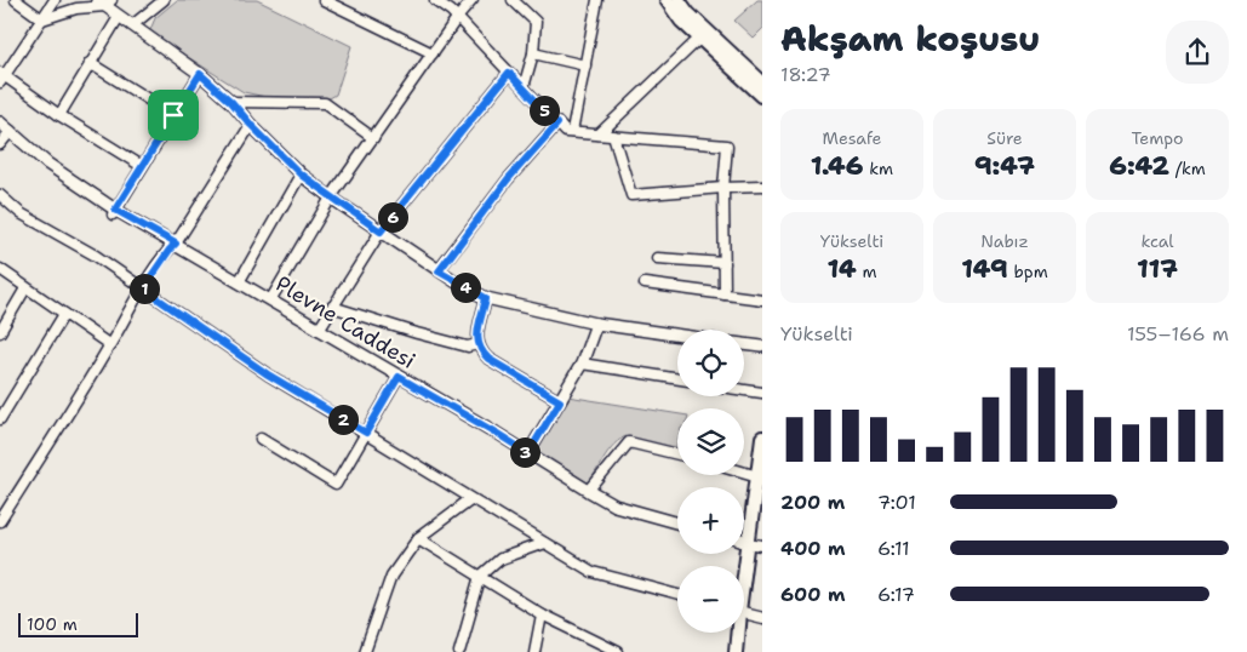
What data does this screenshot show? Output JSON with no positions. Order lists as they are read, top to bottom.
{
  "streets": {
    "street": ["Plevne Caddesi"]
  },
  "scale_bar": "100 m",
  "page": {
    "heading": ["Akşam koşusu", "18:27"],
    "pins": [
      "5",
      "6",
      "4",
      "1",
      "2",
      "3"
    ],
    "stats": [
      ["Mesafe", "1.46 km"],
      ["Süre", "9:47"],
      ["Tempo", "6:42 /km"],
      ["Yükselti", "14 m"],
      ["Nabız", "149 bpm"],
      ["kcal", "117"]
    ],
    "chart": ["Yükselti", "155–166 m"],
    "map_buttons": ["+", "−"],
    "list": [
      {
        "name": "200 m",
        "note": "7:01"
      },
      {
        "name": "400 m",
        "note": "6:11"
      },
      {
        "name": "600 m",
        "note": "6:17"
      }
    ],
    "scale": "100 m"
  }
}
